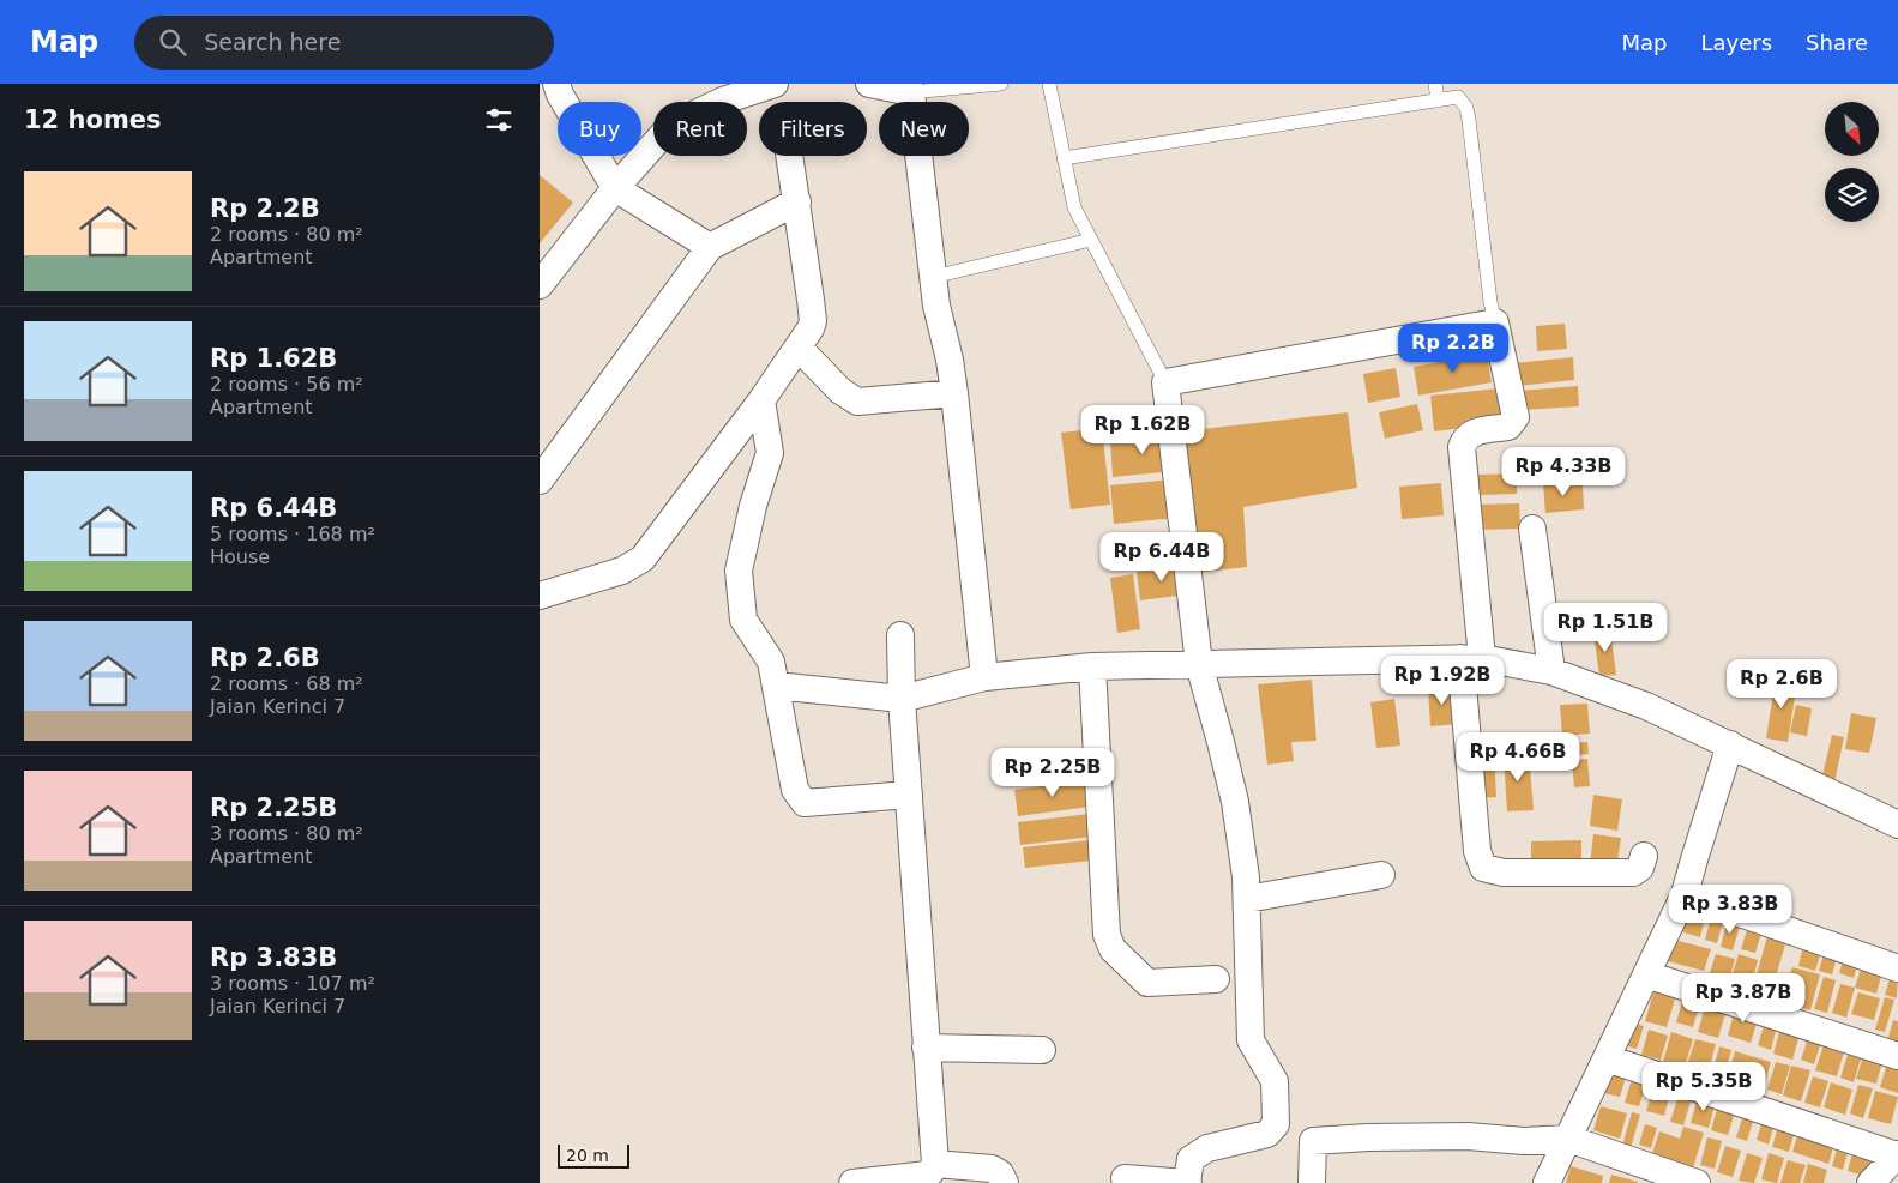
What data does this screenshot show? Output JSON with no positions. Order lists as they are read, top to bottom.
{
  "scale_bar": "20 m",
  "north": "bottom right",
  "page": {
    "header": "Map",
    "search": "Search here",
    "nav": ["Map", "Layers", "Share"],
    "heading": "12 homes",
    "chip": [
      "Buy",
      "Rent",
      "Filters",
      "New"
    ],
    "list": [
      {
        "name": "Rp 2.2B",
        "note": "2 rooms · 80 m² · Apartment"
      },
      {
        "name": "Rp 1.62B",
        "note": "2 rooms · 56 m² · Apartment"
      },
      {
        "name": "Rp 6.44B",
        "note": "5 rooms · 168 m² · House"
      },
      {
        "name": "Rp 2.6B",
        "note": "2 rooms · 68 m² · Jaian Kerinci 7"
      },
      {
        "name": "Rp 2.25B",
        "note": "3 rooms · 80 m² · Apartment"
      },
      {
        "name": "Rp 3.83B",
        "note": "3 rooms · 107 m² · Jaian Kerinci 7"
      }
    ],
    "price": [
      "Rp 2.2B",
      "Rp 1.62B",
      "Rp 4.33B",
      "Rp 6.44B",
      "Rp 1.51B",
      "Rp 1.92B",
      "Rp 2.6B",
      "Rp 4.66B",
      "Rp 2.25B",
      "Rp 3.83B",
      "Rp 3.87B",
      "Rp 5.35B"
    ],
    "scale": "20 m"
  }
}
